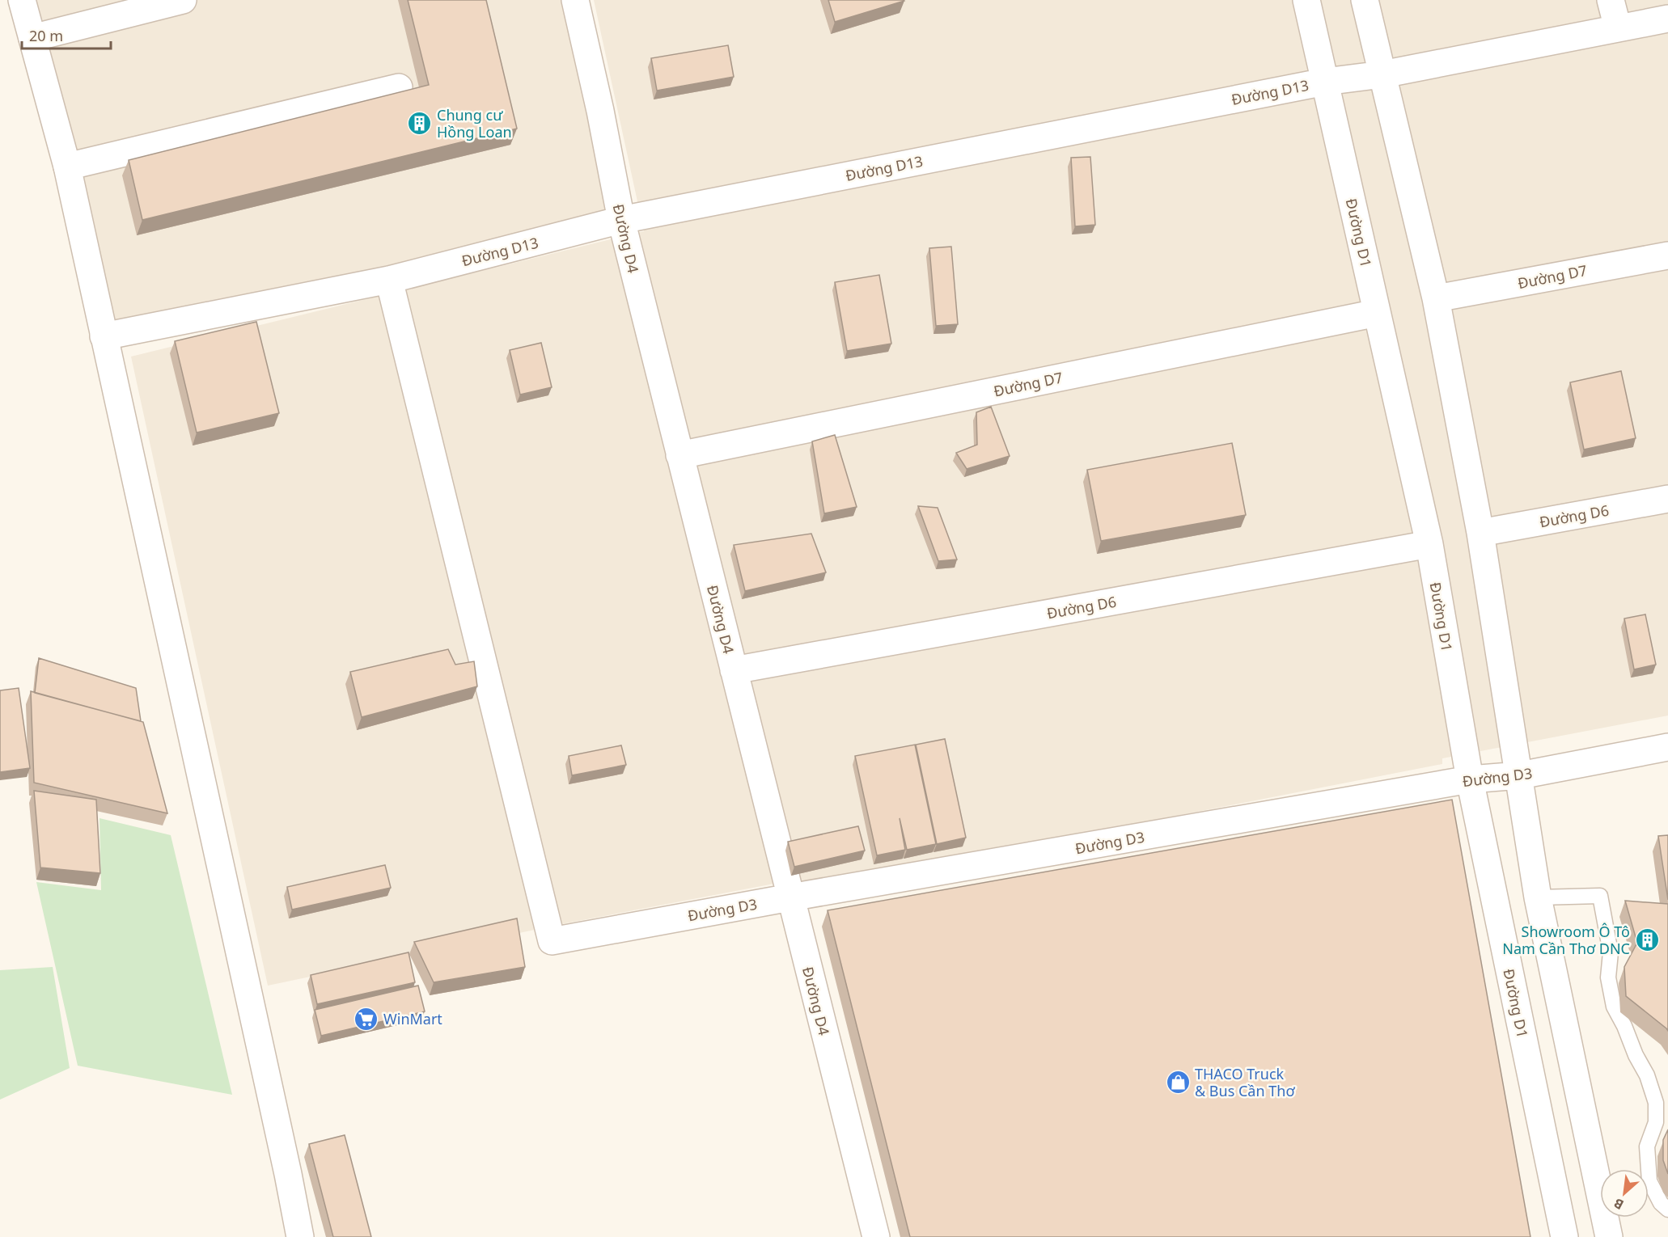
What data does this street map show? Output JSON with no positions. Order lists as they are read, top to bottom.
{
  "streets": {
    "street": [
      "Đường D13",
      "Đường D1",
      "Đường D4",
      "Đường D7",
      "Đường D6",
      "Đường D3"
    ]
  },
  "crossings": [
    ["Đường D13", "Đường D1"],
    ["Đường D13", "Đường D4"],
    ["Đường D13", "Đường D3"],
    ["Đường D1", "Đường D7"],
    ["Đường D1", "Đường D6"],
    ["Đường D1", "Đường D3"],
    ["Đường D4", "Đường D7"],
    ["Đường D4", "Đường D6"],
    ["Đường D4", "Đường D3"]
  ],
  "places": {
    "building": ["Chung cư Hồng Loan", "Showroom Ô Tô Nam Cần Thơ DNC"],
    "supermarket": ["WinMart"],
    "shop": ["THACO Truck & Bus Cần Thơ"]
  },
  "scale_bar": "20 m",
  "north": "bottom left"
}
